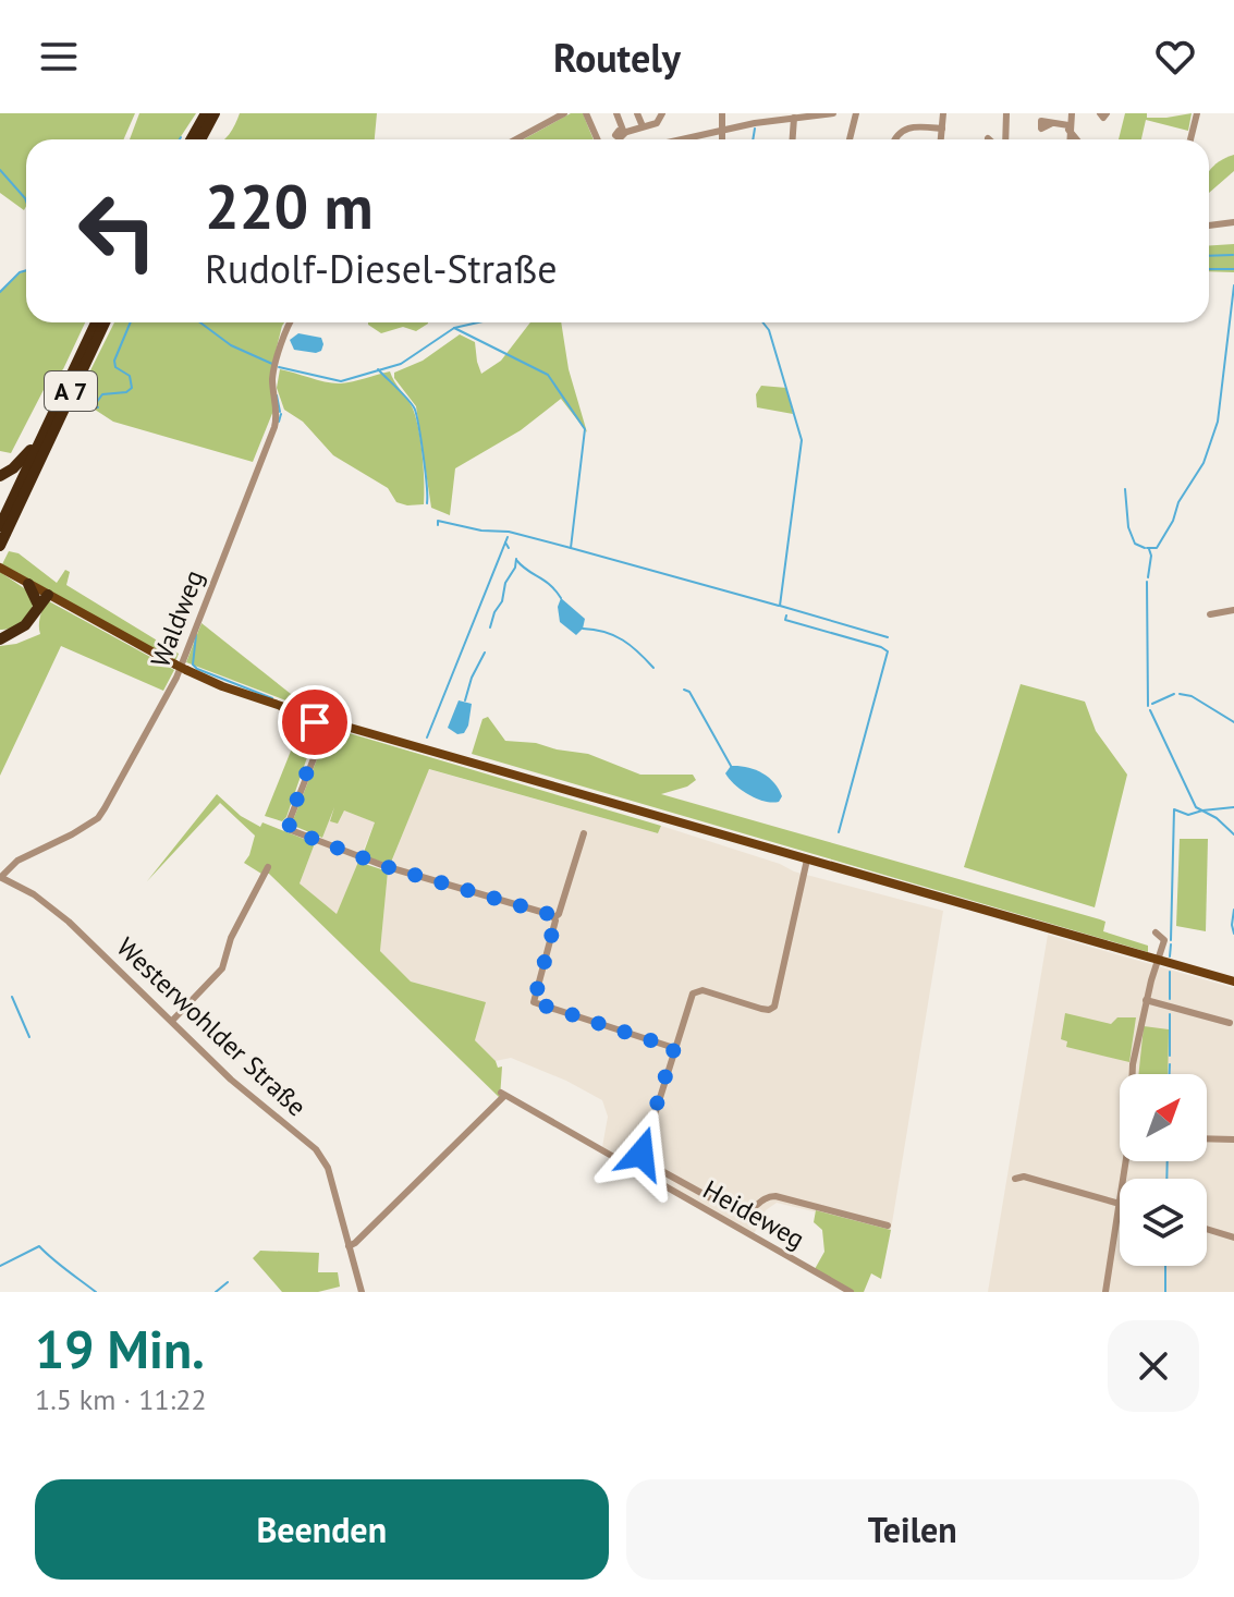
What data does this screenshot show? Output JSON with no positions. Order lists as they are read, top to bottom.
{
  "streets": {
    "highway": ["A 7"],
    "street": ["Waldweg", "Westerwohlder Straße", "Heideweg"]
  },
  "crossings": [
    ["Waldweg", "Westerwohlder Straße"],
    ["Westerwohlder Straße", "Heideweg"]
  ],
  "north": "top right",
  "page": {
    "header": "Routely",
    "turn": ["220 m", "Rudolf-Diesel-Straße"],
    "heading": ["19 Min.", "1.5 km · 11:22"],
    "buttons": ["Beenden", "Teilen"]
  }
}
